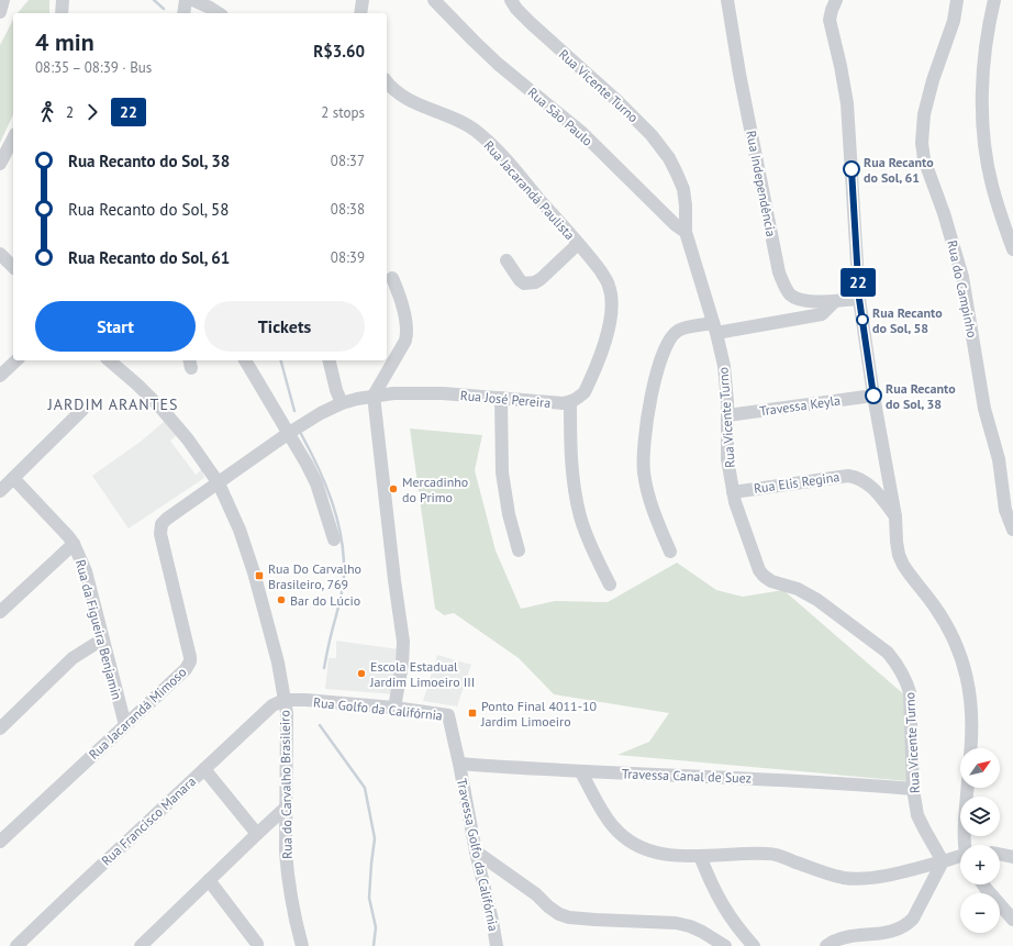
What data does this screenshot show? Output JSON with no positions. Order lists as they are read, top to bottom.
{
  "streets": {
    "street": [
      "Rua Vicente Turno",
      "Rua São Paulo",
      "Rua Independência",
      "Rua Jacarandá Paulista",
      "Rua do Campinho",
      "Rua José Pereira",
      "Travessa Keyla",
      "Rua Elis Regina",
      "Rua da Figueira Benjamin",
      "Rua Golfo da Califórnia",
      "Rua Jacarandá Mimoso",
      "Travessa Canal de Suez",
      "Rua do Carvalho Brasileiro",
      "Rua Francisco Manara",
      "Travessa Golfo da Califórnia"
    ]
  },
  "crossings": [
    ["Rua Vicente Turno", "Rua São Paulo"],
    ["Rua Vicente Turno", "Travessa Keyla"],
    ["Rua Vicente Turno", "Rua Elis Regina"],
    ["Rua Vicente Turno", "Travessa Canal de Suez"],
    ["Rua Jacarandá Paulista", "Rua José Pereira"],
    ["Rua da Figueira Benjamin", "Rua Jacarandá Mimoso"],
    ["Rua Golfo da Califórnia", "Travessa Canal de Suez"],
    ["Rua Golfo da Califórnia", "Rua do Carvalho Brasileiro"],
    ["Rua Golfo da Califórnia", "Rua Francisco Manara"],
    ["Rua Golfo da Califórnia", "Travessa Golfo da Califórnia"],
    ["Rua Jacarandá Mimoso", "Rua do Carvalho Brasileiro"],
    ["Travessa Canal de Suez", "Travessa Golfo da Califórnia"],
    ["Rua do Carvalho Brasileiro", "Rua Francisco Manara"]
  ],
  "districts": ["JARDIM ARANTES"],
  "places": {
    "other": [
      "Rua Recanto do Sol, 61",
      "Rua Recanto do Sol, 58",
      "Rua Recanto do Sol, 38",
      "Mercadinho do Primo",
      "Bar do Lúcio",
      "Escola Estadual Jardim Limoeiro III"
    ],
    "transit": ["Rua Do Carvalho Brasileiro, 769", "Ponto Final 4011-10 Jardim Limoeiro"]
  },
  "lines": ["bus line 22"],
  "north": "top right",
  "page": {
    "on_map": "22",
    "heading": ["4 min", "08:35 – 08:39 · Bus", "R$3.60"],
    "legs": ["2", "22", "2 stops"],
    "list": [
      {
        "name": "Rua Recanto do Sol, 38",
        "value": "08:37"
      },
      {
        "name": "Rua Recanto do Sol, 58",
        "value": "08:38"
      },
      {
        "name": "Rua Recanto do Sol, 61",
        "value": "08:39"
      }
    ],
    "buttons": ["Start", "Tickets"],
    "map_buttons": ["+", "−"]
  }
}
